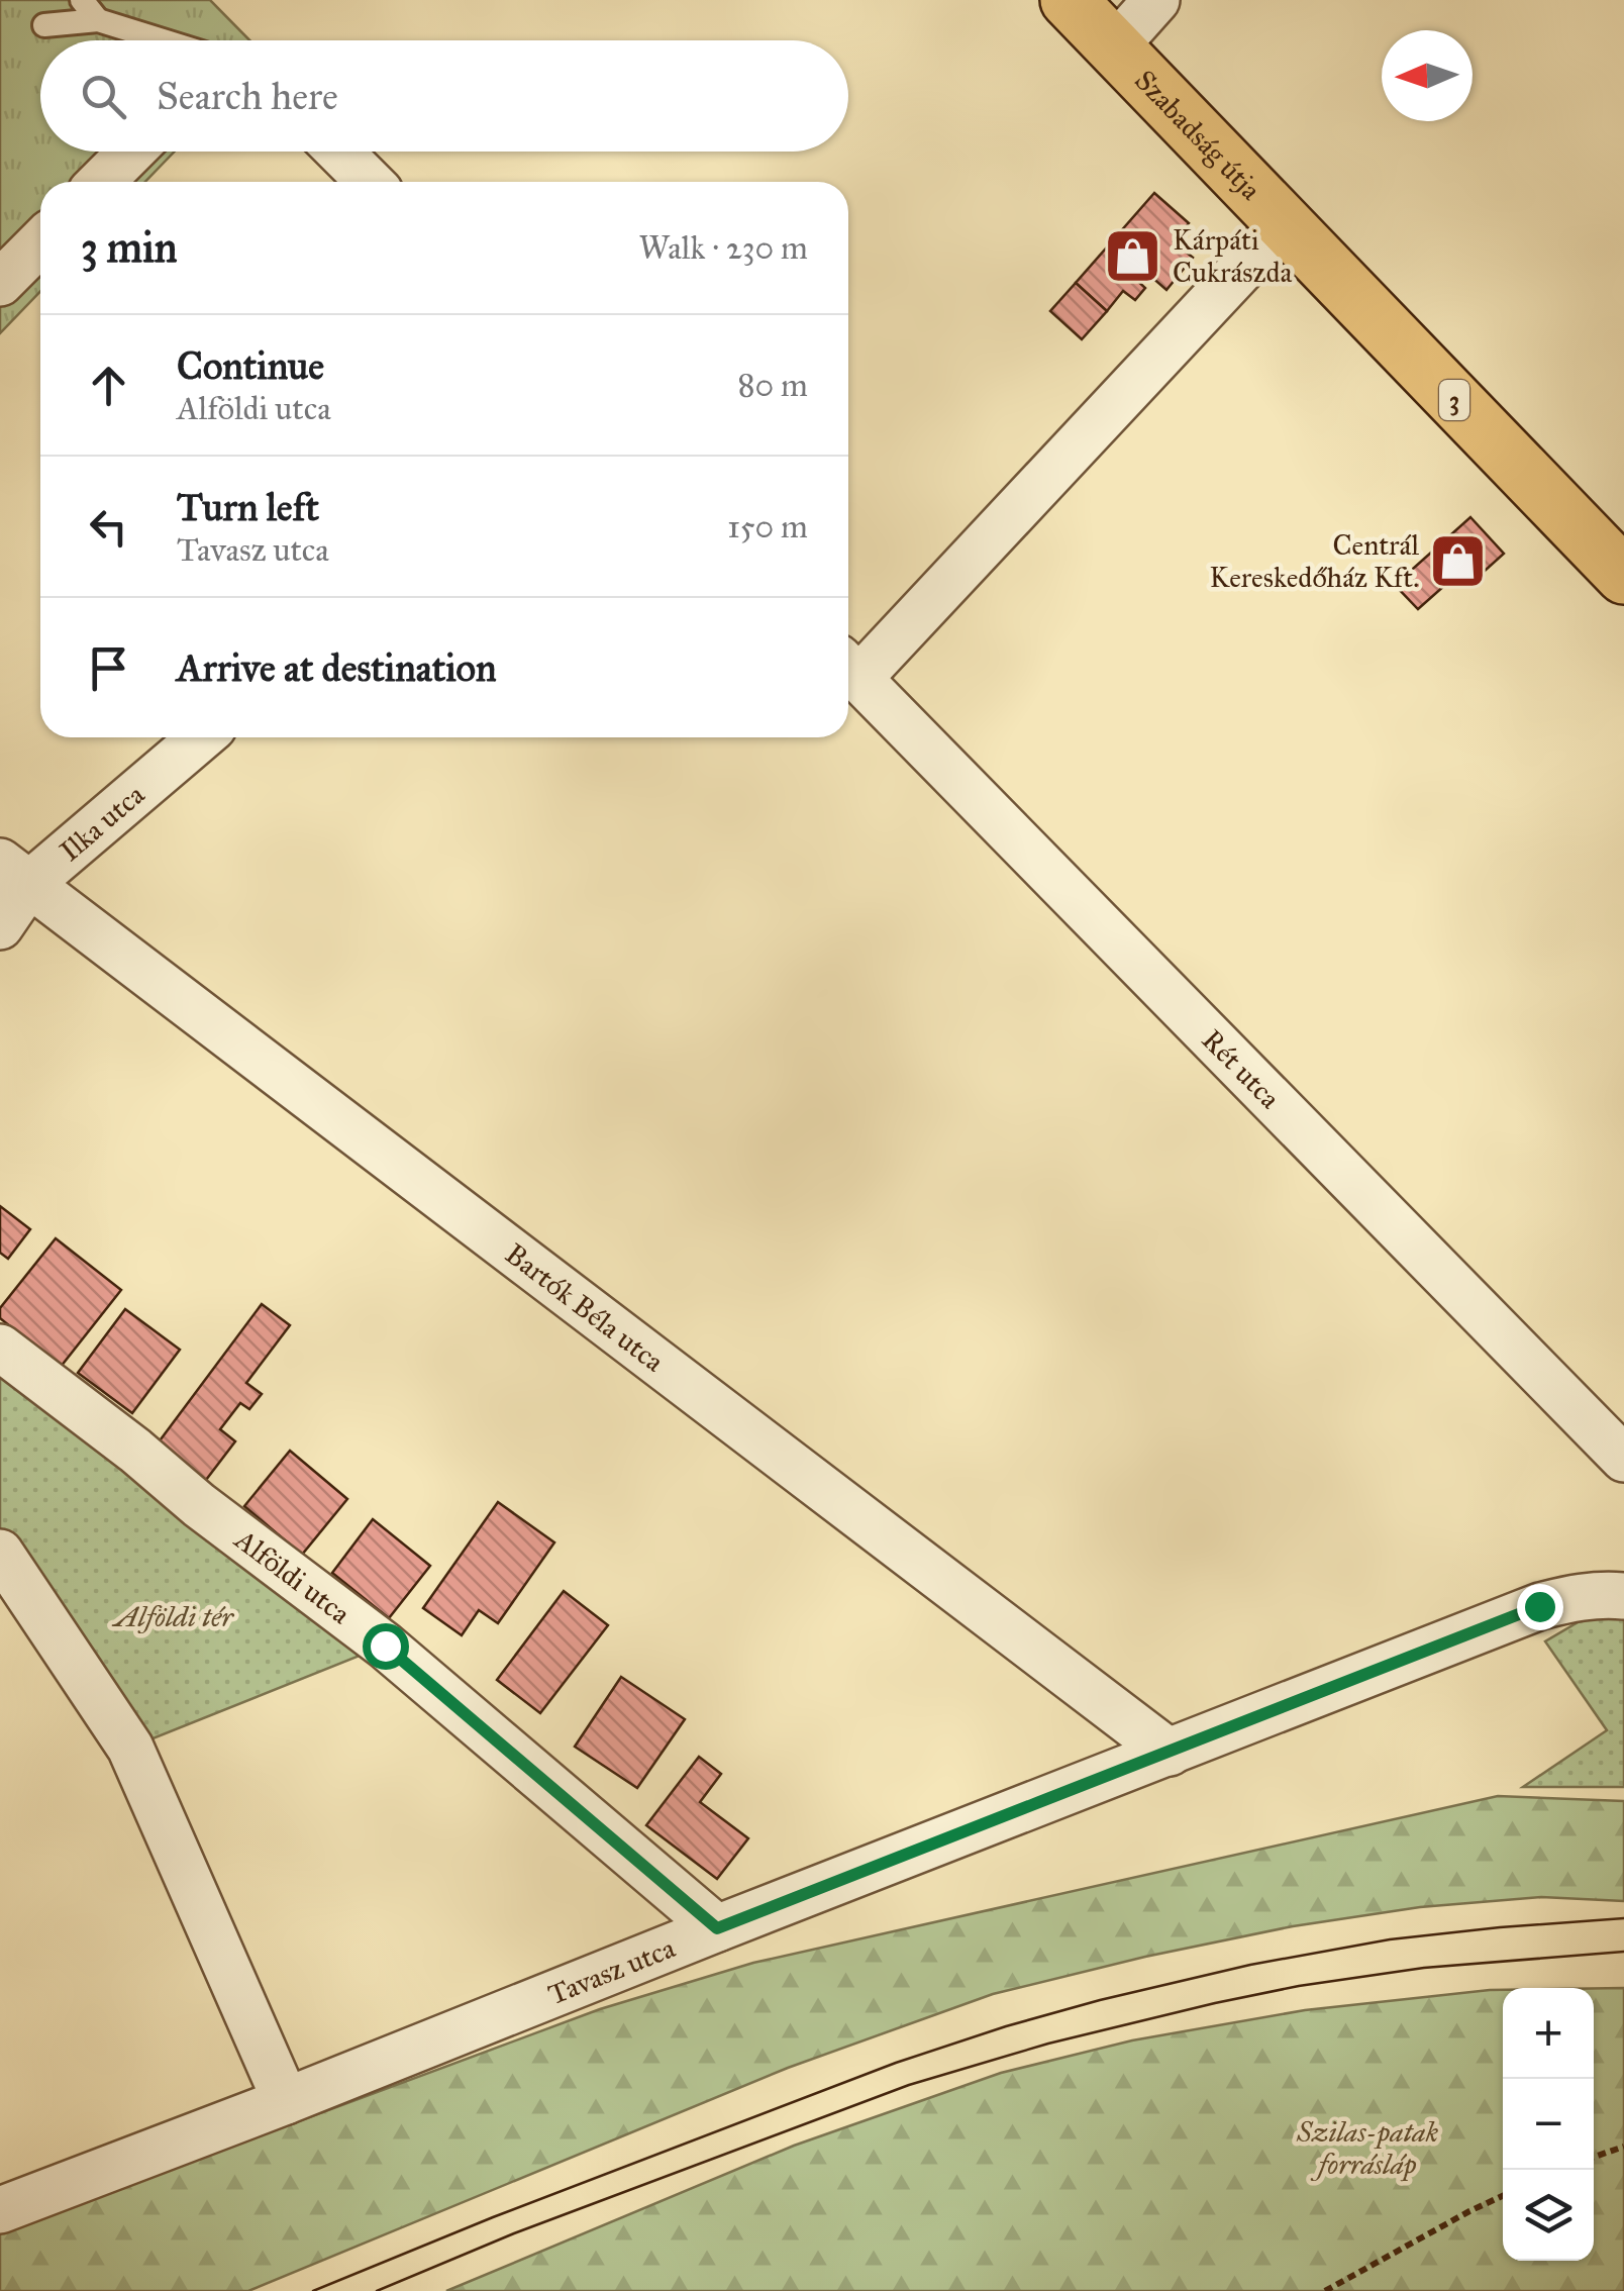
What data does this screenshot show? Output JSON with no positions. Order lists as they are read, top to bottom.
{
  "streets": {
    "main road": ["Szabadság útja", "3"],
    "street": [
      "Ilka utca",
      "Rét utca",
      "Bartók Béla utca",
      "Alföldi utca",
      "Tavasz utca"
    ]
  },
  "crossings": [
    ["Szabadság útja", "Rét utca"],
    ["Ilka utca", "Bartók Béla utca"],
    ["Bartók Béla utca", "Tavasz utca"],
    ["Alföldi utca", "Tavasz utca"]
  ],
  "parks": ["Alföldi tér", "Szilas-patak forrásláp"],
  "places": {
    "shop": ["Kárpáti Cukrászda", "Centrál Kereskedőház Kft."]
  },
  "north": "left",
  "page": {
    "search": "Search here",
    "heading": ["3 min", "Walk · 230 m"],
    "list": [
      ["Continue", "Alföldi utca", "80 m"],
      ["Turn left", "Tavasz utca", "150 m"],
      "Arrive at destination"
    ],
    "map_buttons": ["+", "−"]
  }
}
